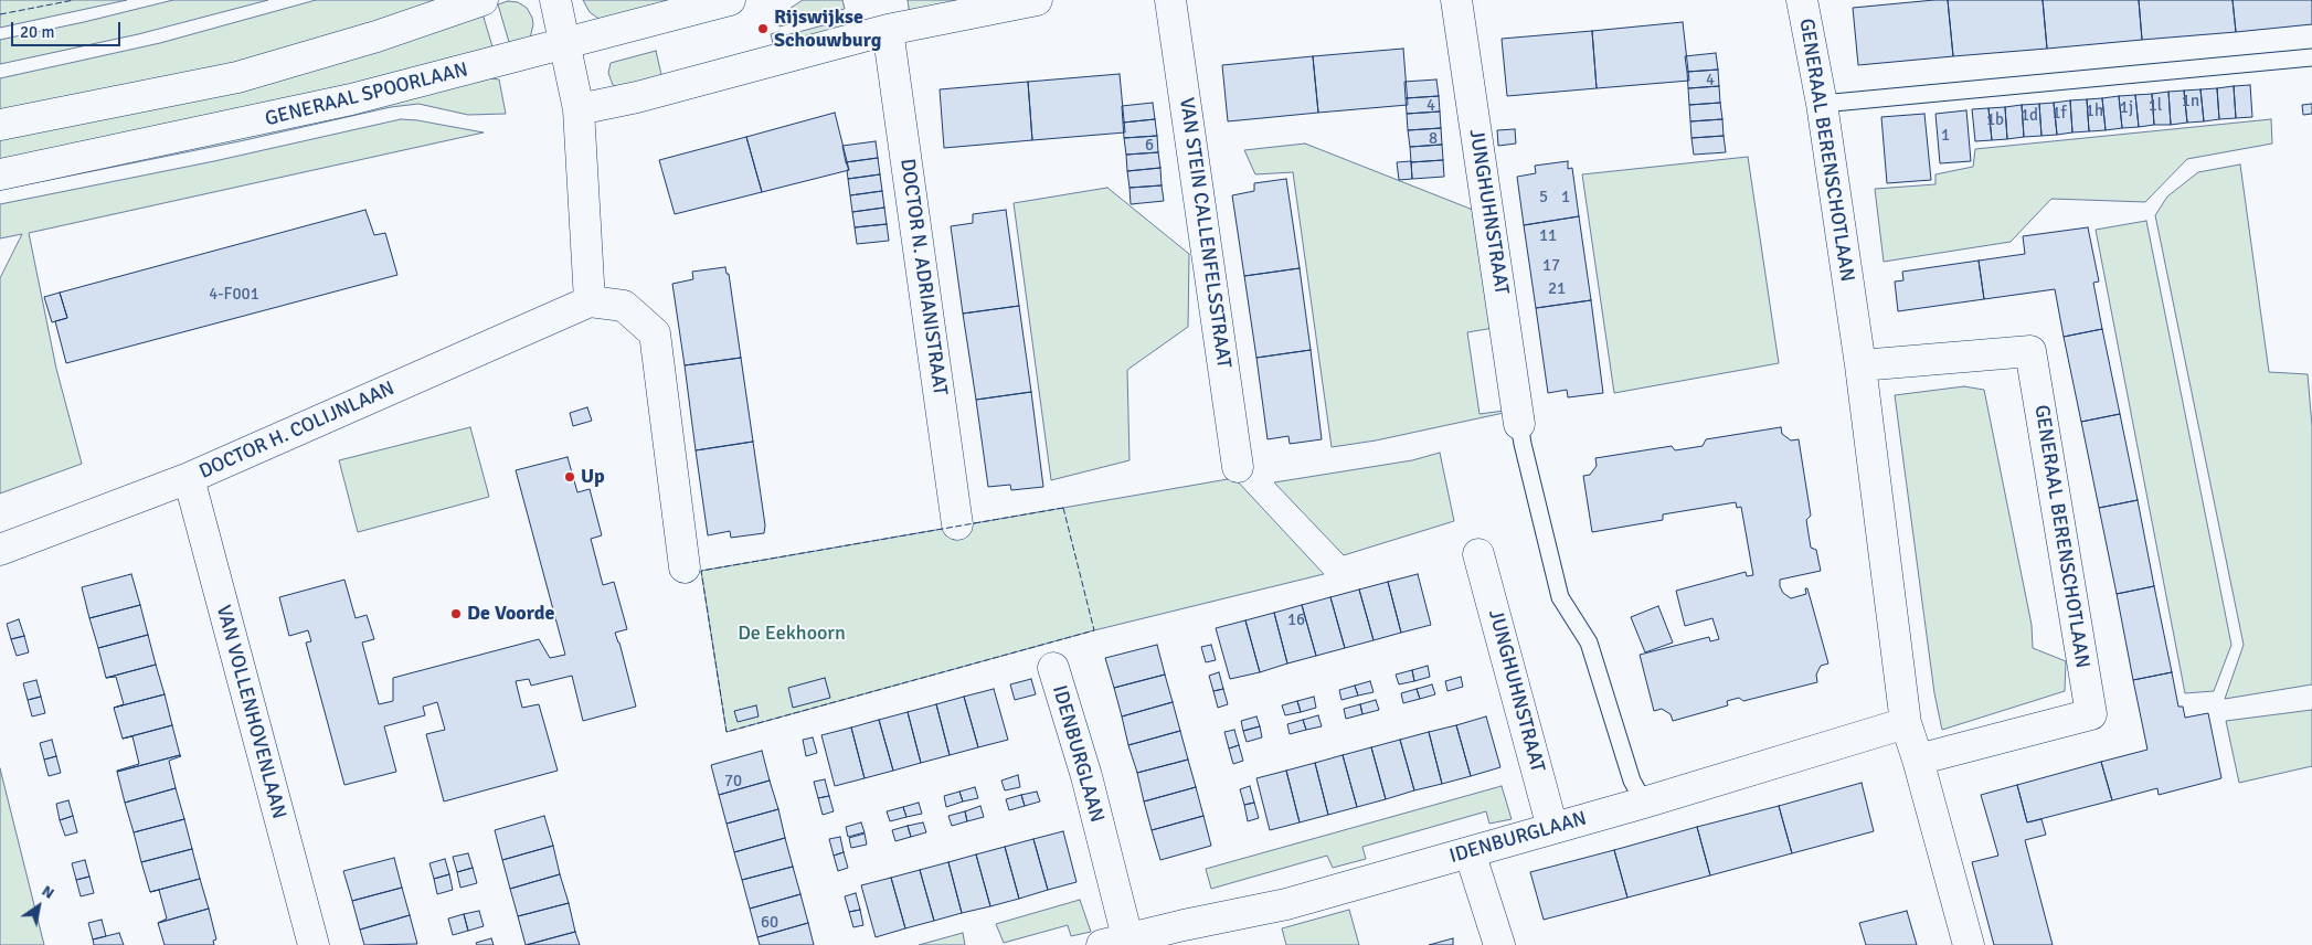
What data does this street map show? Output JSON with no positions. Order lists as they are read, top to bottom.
{
  "streets": {
    "street": [
      "GENERAAL SPOORLAAN",
      "GENERAAL BERENSCHOTLAAN",
      "JUNGHUHNSTRAAT",
      "VAN STEIN CALLENFELSSTRAAT",
      "DOCTOR N. ADRIANISTRAAT",
      "DOCTOR H. COLIJNLAAN",
      "VAN VOLLENHOVENLAAN",
      "IDENBURGLAAN"
    ]
  },
  "crossings": [
    ["GENERAAL BERENSCHOTLAAN", "IDENBURGLAAN"],
    ["JUNGHUHNSTRAAT", "IDENBURGLAAN"],
    ["DOCTOR H. COLIJNLAAN", "VAN VOLLENHOVENLAAN"]
  ],
  "parks": ["De Eekhoorn"],
  "places": ["Rijswijkse Schouwburg", "Up", "De Voorde"],
  "house_numbers": [
    "4",
    "1n",
    "4",
    "1l",
    "1j",
    "1h",
    "1f",
    "1d",
    "1b",
    "1",
    "8",
    "6",
    "5",
    "1",
    "11",
    "17",
    "21",
    "4-F001",
    "16",
    "70",
    "60"
  ],
  "scale_bar": "20 m",
  "north": "top right"
}
